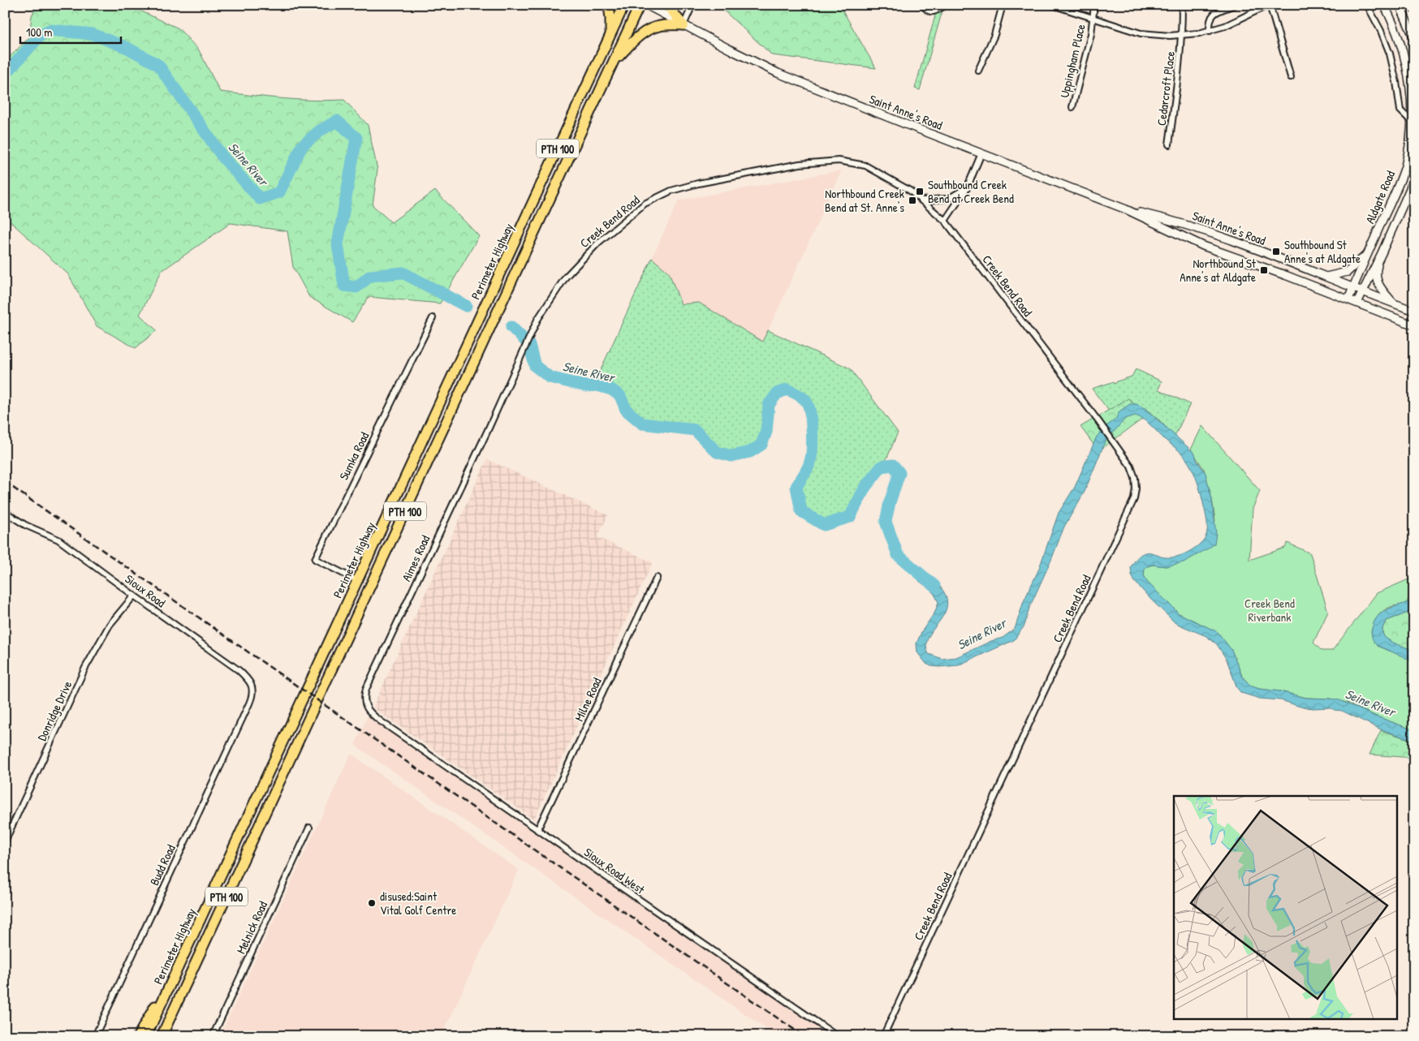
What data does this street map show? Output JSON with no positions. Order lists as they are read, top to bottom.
{
  "streets": {
    "highway": ["PTH 100", "Perimeter Highway"],
    "main road": ["Saint Anne's Road", "Aldgate Road"],
    "street": [
      "Uppingham Place",
      "Cedarcroft Place",
      "Creek Bend Road",
      "Sumka Road",
      "Aimes Road",
      "Sioux Road",
      "Milne Road",
      "Donridge Drive",
      "Budd Road",
      "Sioux Road West",
      "Melnick Road"
    ]
  },
  "crossings": [
    ["Saint Anne's Road", "Aldgate Road"],
    ["Creek Bend Road", "Aimes Road"],
    ["Perimeter Highway", "Sumka Road"],
    ["Aimes Road", "Sioux Road West"],
    ["Sioux Road", "Donridge Drive"],
    ["Sioux Road", "Budd Road"],
    ["Milne Road", "Sioux Road West"]
  ],
  "water": ["Seine River"],
  "parks": ["Creek Bend Riverbank"],
  "places": {
    "transit": [
      "Southbound Creek Bend at Creek Bend",
      "Northbound Creek Bend at St. Anne's",
      "Southbound St Anne's at Aldgate",
      "Northbound St Anne's at Aldgate"
    ],
    "other": ["disused:Saint Vital Golf Centre"]
  },
  "scale_bar": "100 m"
}
